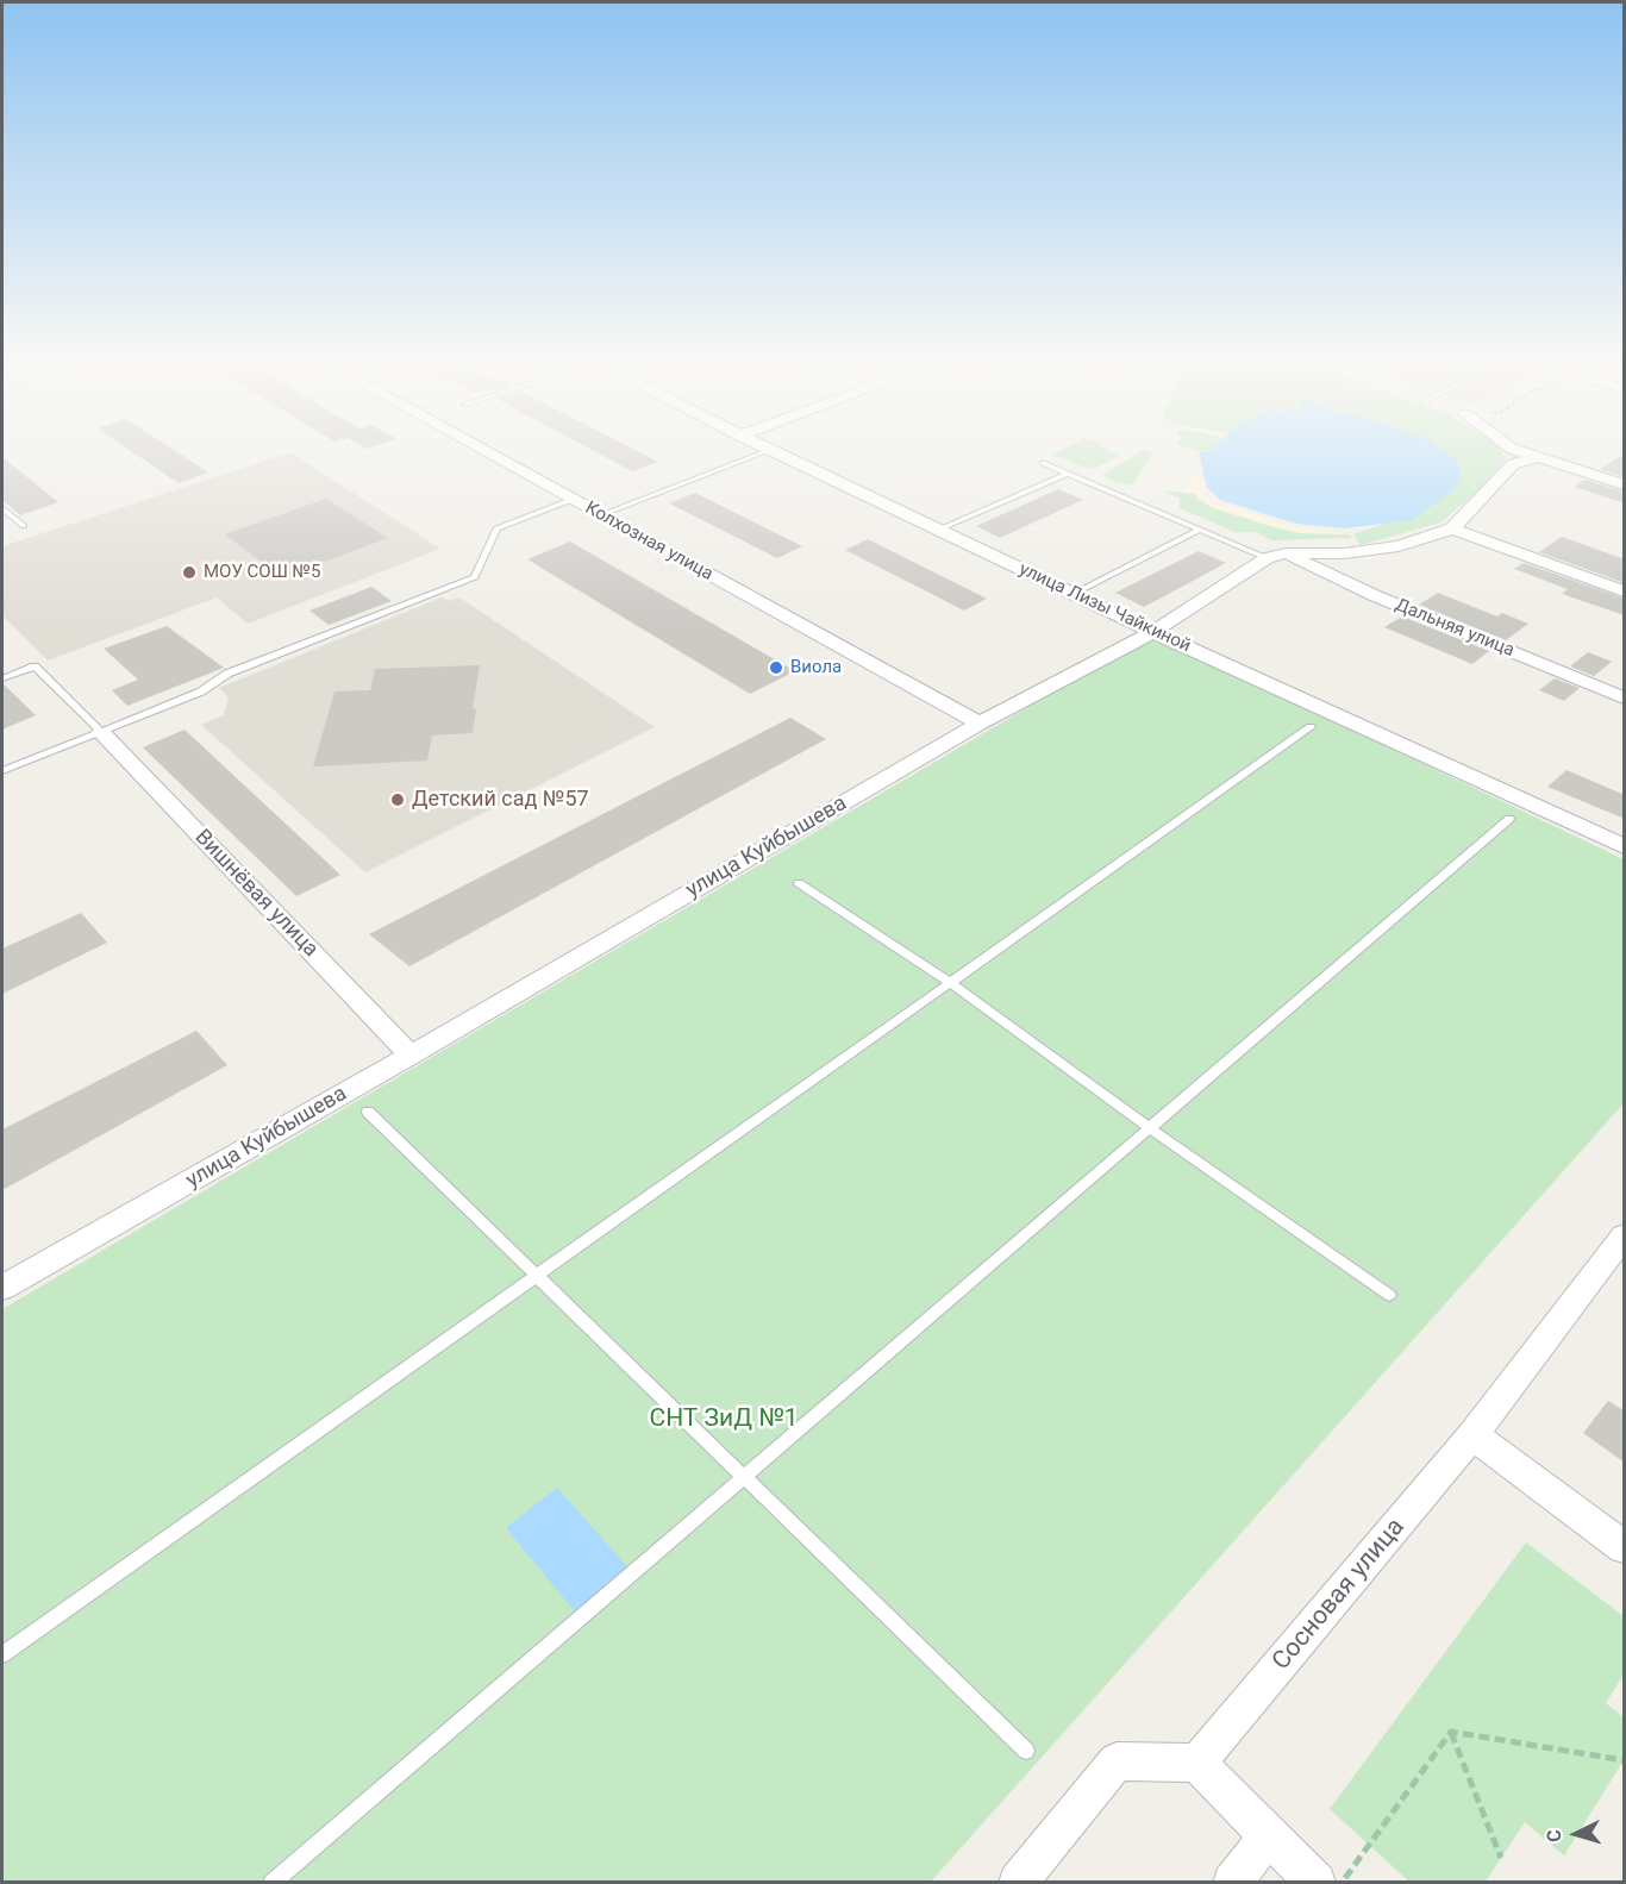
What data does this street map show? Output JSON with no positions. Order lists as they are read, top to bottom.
{
  "streets": {
    "street": [
      "Колхозная улица",
      "улица Лизы Чайкиной",
      "Дальняя улица",
      "улица Куйбышева",
      "Вишнёвая улица",
      "Сосновая улица"
    ]
  },
  "crossings": [
    ["Колхозная улица", "улица Куйбышева"],
    ["улица Лизы Чайкиной", "улица Куйбышева"],
    ["Дальняя улица", "улица Куйбышева"],
    ["улица Куйбышева", "Вишнёвая улица"]
  ],
  "parks": ["СНТ ЗиД №1"],
  "places": ["МОУ СОШ №5", "Виола", "Детский сад №57"],
  "north": "left"
}
